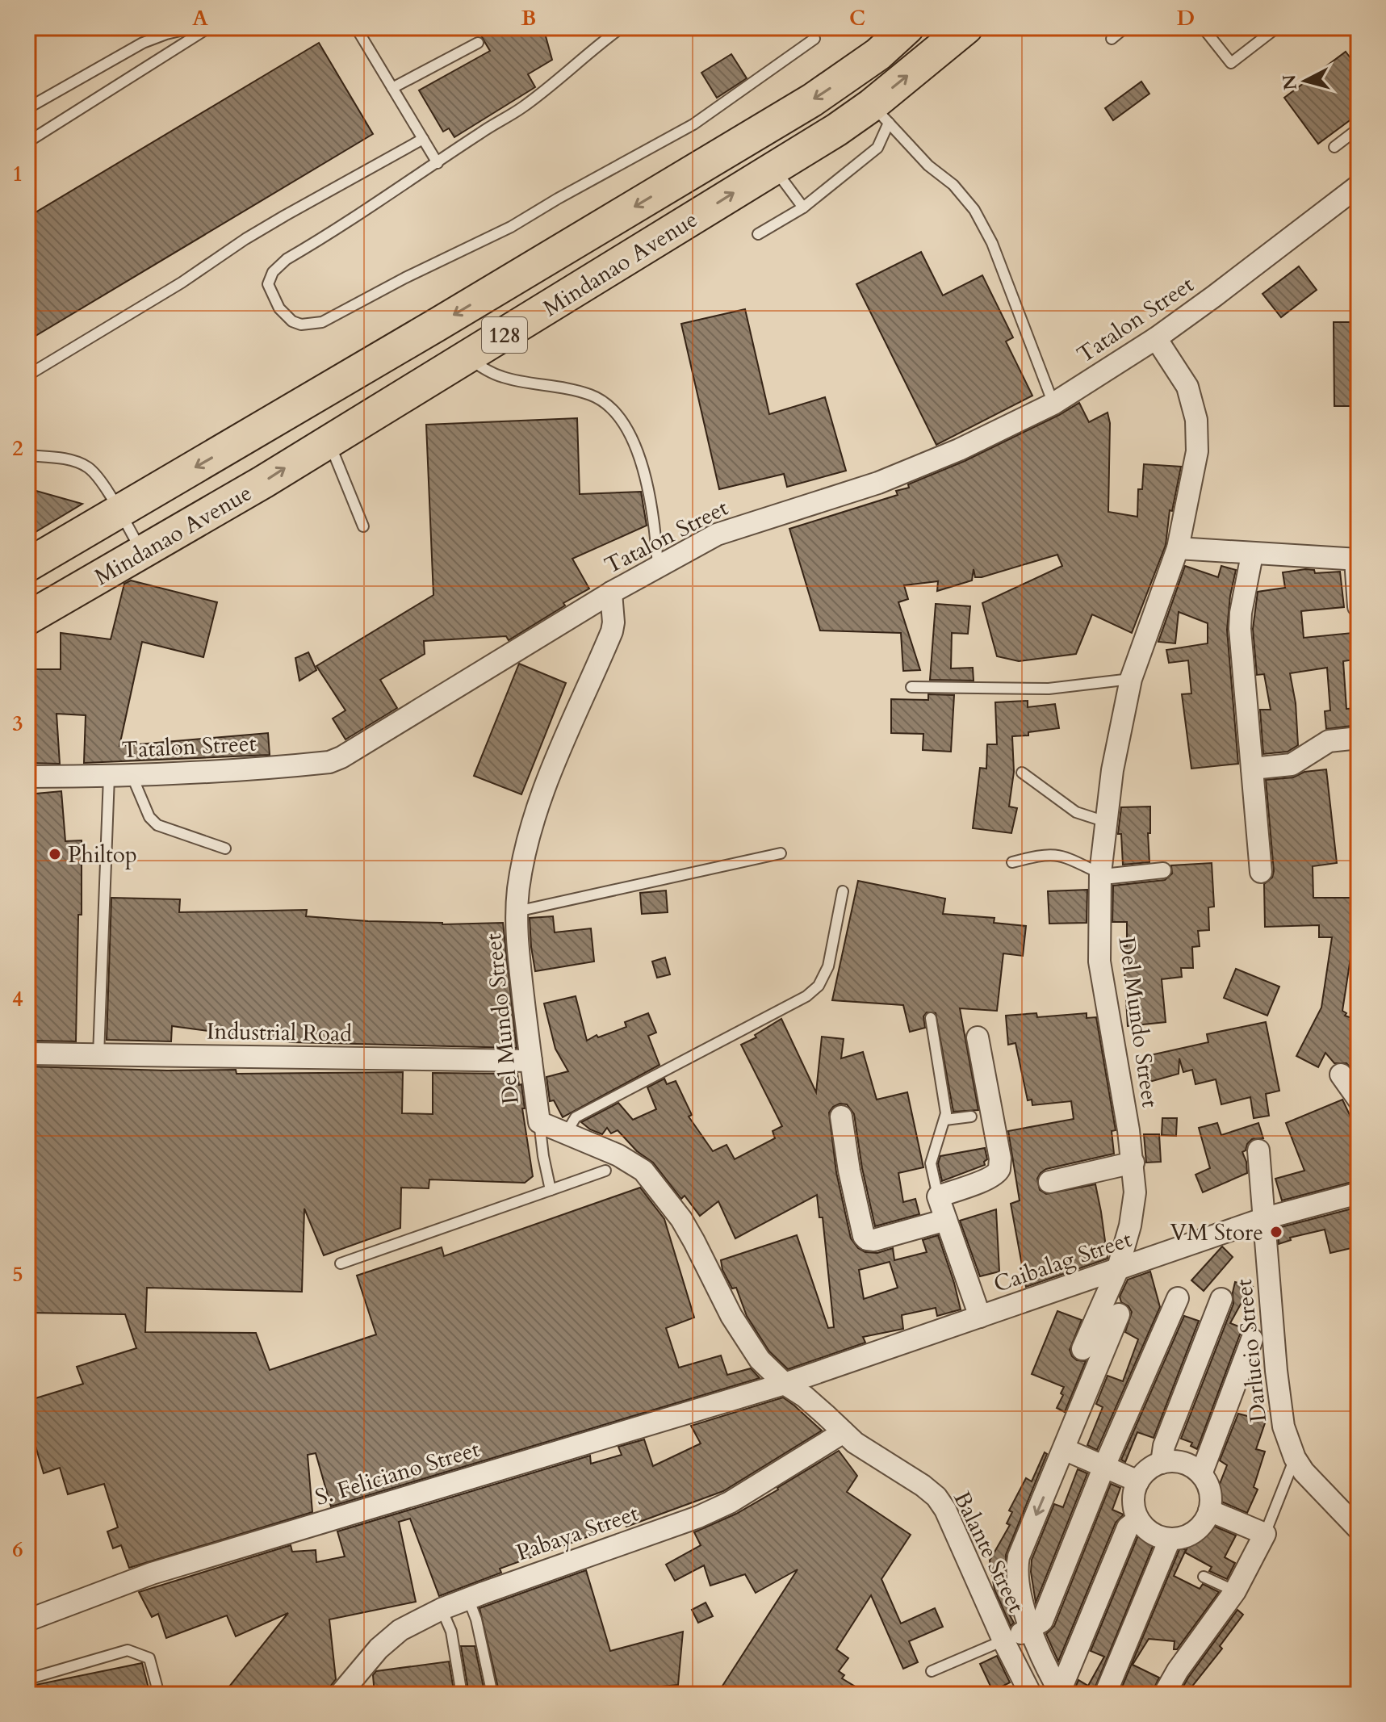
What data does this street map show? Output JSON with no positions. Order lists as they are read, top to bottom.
{
  "streets": {
    "main road": ["Mindanao Avenue", "128"],
    "street": [
      "Tatalon Street",
      "Del Mundo Street",
      "Industrial Road",
      "Caibalag Street",
      "Darlucio Street",
      "S. Feliciano Street",
      "Pabaya Street",
      "Balante Street"
    ]
  },
  "crossings": [
    ["Tatalon Street", "Del Mundo Street"],
    ["Del Mundo Street", "Industrial Road"],
    ["Del Mundo Street", "Caibalag Street"],
    ["Del Mundo Street", "S. Feliciano Street"],
    ["Del Mundo Street", "Balante Street"],
    ["Caibalag Street", "Darlucio Street"],
    ["Caibalag Street", "S. Feliciano Street"],
    ["Caibalag Street", "Balante Street"],
    ["S. Feliciano Street", "Balante Street"],
    ["Pabaya Street", "Balante Street"]
  ],
  "places": ["Philtop", "VM Store"],
  "north": "left",
  "grid": {
    "columns": [
      "A",
      "B",
      "C",
      "D"
    ],
    "rows": [
      "1",
      "2",
      "3",
      "4",
      "5",
      "6"
    ]
  }
}
